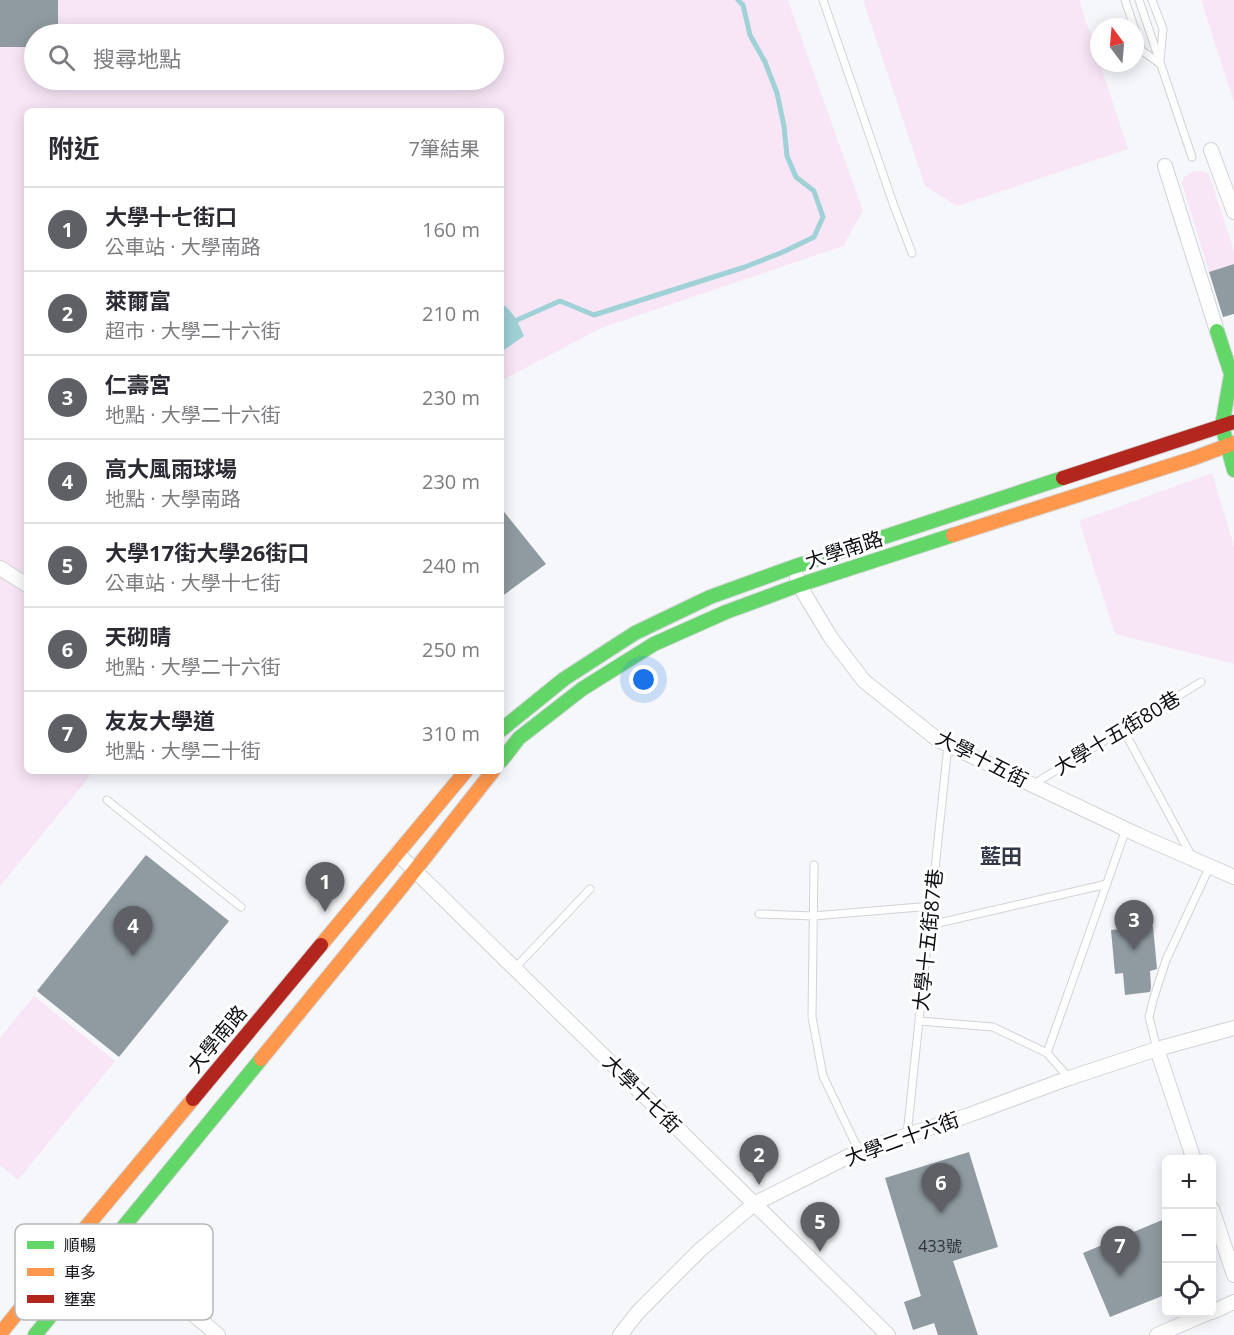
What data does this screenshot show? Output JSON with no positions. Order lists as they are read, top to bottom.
{
  "streets": {
    "street": [
      "大學南路",
      "大學十五街",
      "大學十七街",
      "大學二十六街"
    ],
    "lane": ["大學十五街80巷", "大學十五街87巷"]
  },
  "crossings": [
    ["大學南路", "大學十五街"],
    ["大學南路", "大學十七街"],
    ["大學十五街80巷", "大學十五街"],
    ["大學十五街", "大學十五街87巷"],
    ["大學十五街87巷", "大學二十六街"],
    ["大學十七街", "大學二十六街"]
  ],
  "districts": ["藍田"],
  "house_numbers": ["433號"],
  "legend": ["順暢", "車多", "壅塞"],
  "north": "top",
  "page": {
    "search": "搜尋地點",
    "heading": ["附近", "7筆結果"],
    "list": [
      {
        "mark": "1",
        "name": "大學十七街口",
        "note": "公車站 · 大學南路",
        "value": "160 m"
      },
      {
        "mark": "2",
        "name": "萊爾富",
        "note": "超市 · 大學二十六街",
        "value": "210 m"
      },
      {
        "mark": "3",
        "name": "仁壽宮",
        "note": "地點 · 大學二十六街",
        "value": "230 m"
      },
      {
        "mark": "4",
        "name": "高大風雨球場",
        "note": "地點 · 大學南路",
        "value": "230 m"
      },
      {
        "mark": "5",
        "name": "大學17街大學26街口",
        "note": "公車站 · 大學十七街",
        "value": "240 m"
      },
      {
        "mark": "6",
        "name": "天砌晴",
        "note": "地點 · 大學二十六街",
        "value": "250 m"
      },
      {
        "mark": "7",
        "name": "友友大學道",
        "note": "地點 · 大學二十街",
        "value": "310 m"
      }
    ],
    "pins": [
      "1",
      "3",
      "4",
      "2",
      "6",
      "5",
      "7"
    ],
    "map_buttons": ["+", "−"]
  }
}
